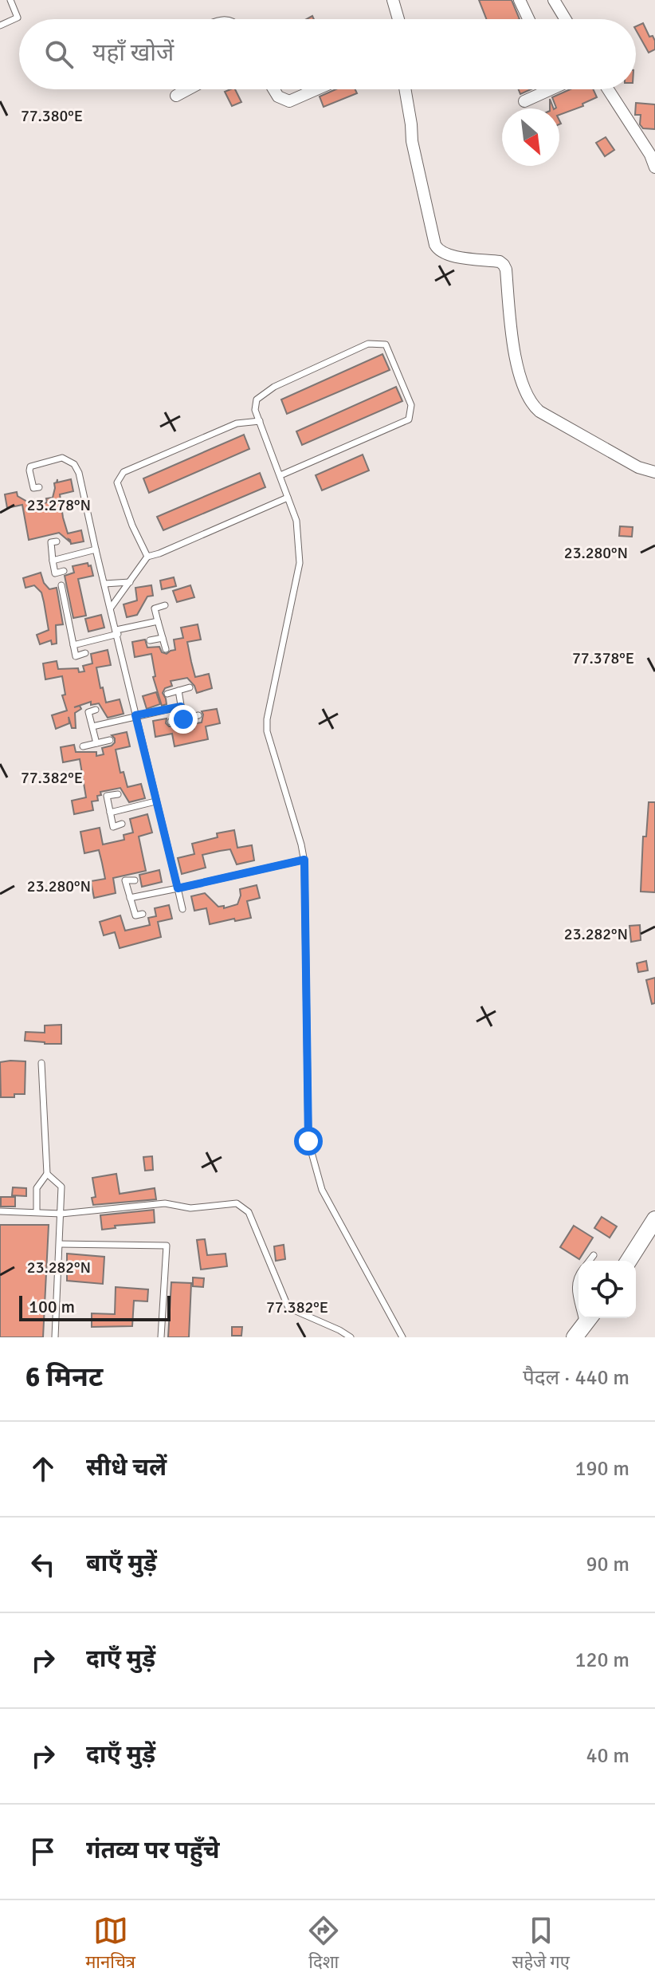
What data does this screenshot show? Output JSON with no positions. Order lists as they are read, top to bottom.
{
  "scale_bar": "100 m",
  "north": "bottom right",
  "page": {
    "search": "यहाँ खोजें",
    "scale": "100 m",
    "heading": ["6 मिनट", "पैदल · 440 m"],
    "list": [
      ["सीधे चलें", "190 m"],
      ["बाएँ मुड़ें", "90 m"],
      ["दाएँ मुड़ें", "120 m"],
      ["दाएँ मुड़ें", "40 m"],
      "गंतव्य पर पहुँचे"
    ],
    "nav": ["मानचित्र", "दिशा", "सहेजे गए"]
  },
  "coordinates": [
    "77.380°E",
    "23.278°N",
    "23.280°N",
    "77.378°E",
    "77.382°E",
    "23.282°N"
  ]
}
